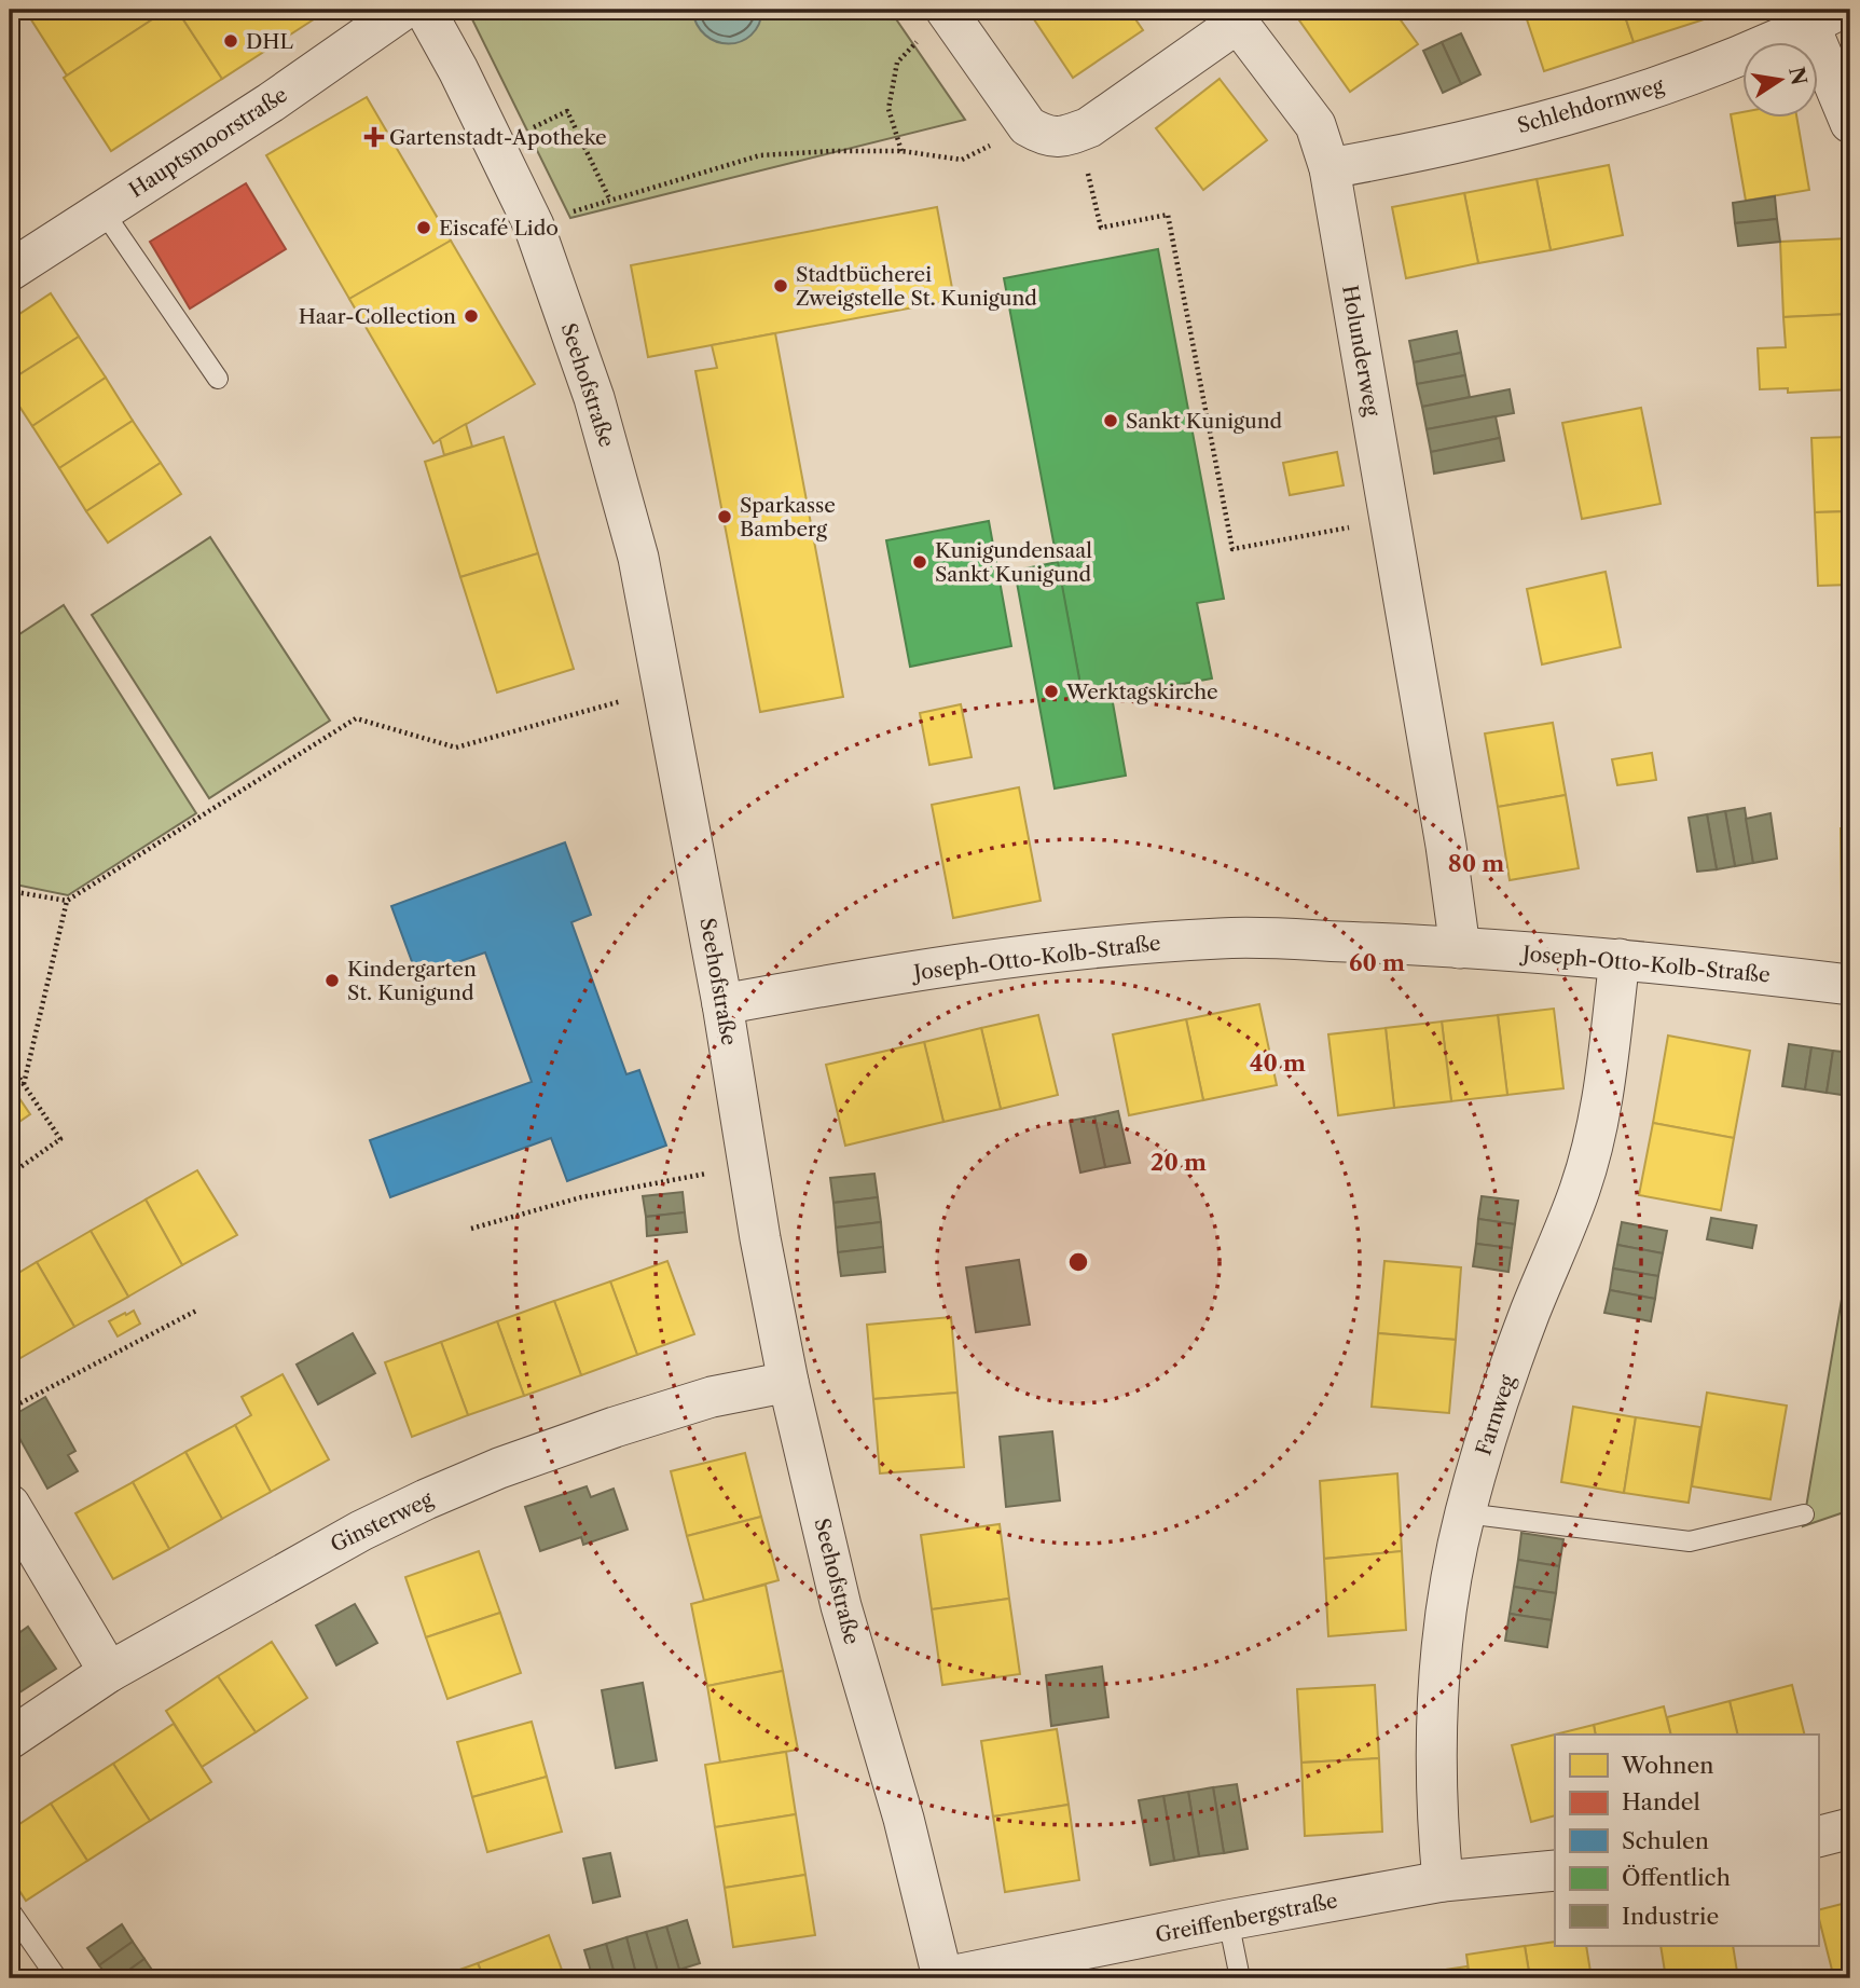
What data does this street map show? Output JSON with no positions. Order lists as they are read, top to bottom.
{
  "streets": {
    "street": [
      "Schlehdornweg",
      "Hauptsmoorstraße",
      "Holunderweg",
      "Seehofstraße",
      "Joseph-Otto-Kolb-Straße",
      "Farnweg",
      "Ginsterweg",
      "Greiffenbergstraße"
    ]
  },
  "crossings": [
    ["Schlehdornweg", "Holunderweg"],
    ["Holunderweg", "Joseph-Otto-Kolb-Straße"],
    ["Seehofstraße", "Joseph-Otto-Kolb-Straße"],
    ["Seehofstraße", "Ginsterweg"],
    ["Seehofstraße", "Greiffenbergstraße"],
    ["Joseph-Otto-Kolb-Straße", "Farnweg"],
    ["Farnweg", "Greiffenbergstraße"]
  ],
  "places": {
    "other": [
      "DHL",
      "Eiscafé Lido",
      "Stadtbücherei Zweigstelle St. Kunigund",
      "Haar-Collection",
      "Sankt Kunigund",
      "Sparkasse Bamberg",
      "Kunigundensaal Sankt Kunigund",
      "Werktagskirche",
      "Kindergarten St. Kunigund"
    ],
    "health": ["Gartenstadt-Apotheke"]
  },
  "legend": [
    "Wohnen",
    "Handel",
    "Schulen",
    "Öffentlich",
    "Industrie"
  ],
  "north": "right",
  "rings": [
    "80 m",
    "60 m",
    "40 m",
    "20 m"
  ]
}
